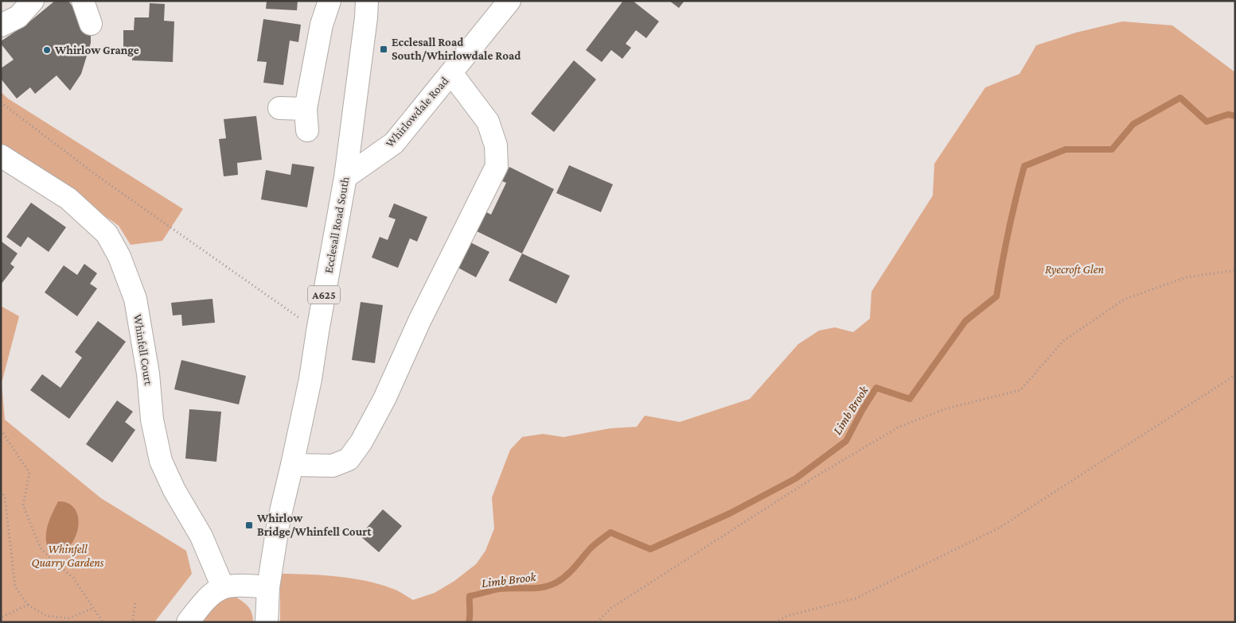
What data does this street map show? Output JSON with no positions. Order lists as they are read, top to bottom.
{
  "streets": {
    "main road": [
      "Whirlowdale Road",
      "Ecclesall Road South",
      "A625",
      "Whinfell Court"
    ]
  },
  "crossings": [
    ["Whirlowdale Road", "Ecclesall Road South"]
  ],
  "water": ["Limb Brook"],
  "parks": ["Ryecroft Glen", "Whinfell Quarry Gardens"],
  "places": {
    "transit": ["Ecclesall Road South/Whirlowdale Road", "Whirlow Bridge/Whinfell Court"],
    "other": ["Whirlow Grange"]
  }
}
